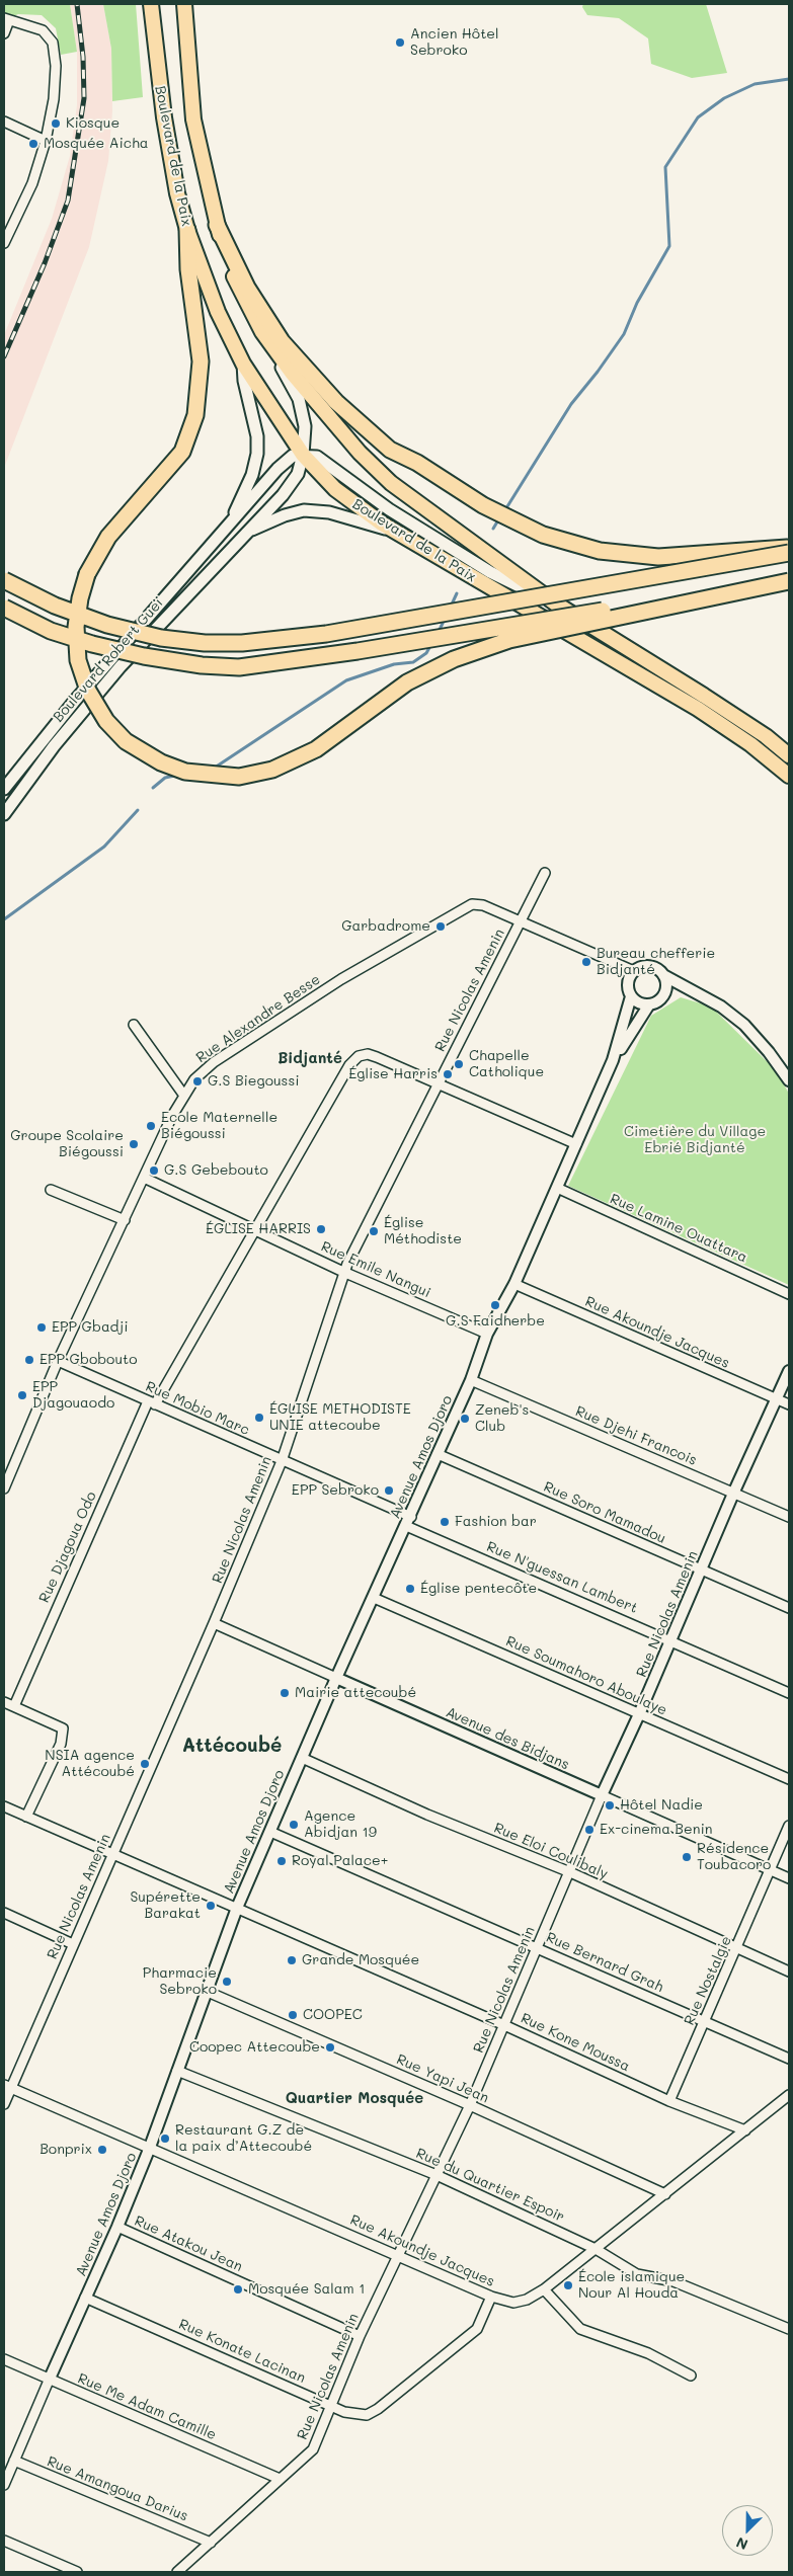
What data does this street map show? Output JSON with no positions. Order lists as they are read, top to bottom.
{
  "streets": {
    "main road": ["Boulevard de la Paix", "Boulevard Robert Gueï"],
    "street": [
      "Rue Nicolas Amenin",
      "Rue Alexandre Besse",
      "Rue Lamine Ouattara",
      "Rue Emile Nangui",
      "Rue Akoundje Jacques",
      "Rue Mobio Marc",
      "Rue Djehi Francois",
      "Avenue Amos Djoro",
      "Rue Soro Mamadou",
      "Rue Djagoua Odo",
      "Rue N'guessan Lambert",
      "Rue Soumahoro Aboulaye",
      "Avenue des Bidjans",
      "Rue Eloi Coulibaly",
      "Rue Bernard Grah",
      "Rue Nostalgie",
      "Rue Kone Moussa",
      "Rue Yapi Jean",
      "Rue du Quartier Espoir",
      "Rue Atakou Jean",
      "Rue Konate Lacinan",
      "Rue Me Adam Camille",
      "Rue Amangoua Darius"
    ]
  },
  "crossings": [
    ["Boulevard de la Paix", "Boulevard Robert Gueï"],
    ["Rue Nicolas Amenin", "Rue Alexandre Besse"],
    ["Rue Nicolas Amenin", "Rue Emile Nangui"],
    ["Rue Nicolas Amenin", "Rue Akoundje Jacques"],
    ["Rue Nicolas Amenin", "Rue Mobio Marc"],
    ["Rue Nicolas Amenin", "Rue Djehi Francois"],
    ["Rue Nicolas Amenin", "Rue Soro Mamadou"],
    ["Rue Nicolas Amenin", "Rue Djagoua Odo"],
    ["Rue Nicolas Amenin", "Rue N'guessan Lambert"],
    ["Rue Nicolas Amenin", "Rue Soumahoro Aboulaye"],
    ["Rue Nicolas Amenin", "Avenue des Bidjans"],
    ["Rue Nicolas Amenin", "Rue Eloi Coulibaly"],
    ["Rue Nicolas Amenin", "Rue Bernard Grah"],
    ["Rue Nicolas Amenin", "Rue Kone Moussa"],
    ["Rue Nicolas Amenin", "Rue Yapi Jean"],
    ["Rue Nicolas Amenin", "Rue du Quartier Espoir"],
    ["Rue Nicolas Amenin", "Rue Atakou Jean"],
    ["Rue Nicolas Amenin", "Rue Konate Lacinan"],
    ["Rue Nicolas Amenin", "Rue Me Adam Camille"],
    ["Rue Nicolas Amenin", "Rue Amangoua Darius"],
    ["Rue Alexandre Besse", "Rue Emile Nangui"],
    ["Rue Alexandre Besse", "Rue Mobio Marc"],
    ["Rue Alexandre Besse", "Avenue Amos Djoro"],
    ["Rue Lamine Ouattara", "Avenue Amos Djoro"],
    ["Rue Emile Nangui", "Avenue Amos Djoro"],
    ["Rue Emile Nangui", "Rue Djagoua Odo"],
    ["Rue Akoundje Jacques", "Avenue Amos Djoro"],
    ["Rue Akoundje Jacques", "Rue Kone Moussa"],
    ["Rue Akoundje Jacques", "Rue Yapi Jean"],
    ["Rue Akoundje Jacques", "Rue du Quartier Espoir"],
    ["Rue Akoundje Jacques", "Rue Konate Lacinan"],
    ["Rue Mobio Marc", "Avenue Amos Djoro"],
    ["Rue Mobio Marc", "Rue Djagoua Odo"],
    ["Rue Mobio Marc", "Rue N'guessan Lambert"],
    ["Rue Djehi Francois", "Avenue Amos Djoro"],
    ["Avenue Amos Djoro", "Rue Soro Mamadou"],
    ["Avenue Amos Djoro", "Rue N'guessan Lambert"],
    ["Avenue Amos Djoro", "Rue Soumahoro Aboulaye"],
    ["Avenue Amos Djoro", "Avenue des Bidjans"],
    ["Avenue Amos Djoro", "Rue Eloi Coulibaly"],
    ["Avenue Amos Djoro", "Rue Bernard Grah"],
    ["Avenue Amos Djoro", "Rue Kone Moussa"],
    ["Avenue Amos Djoro", "Rue Yapi Jean"],
    ["Avenue Amos Djoro", "Rue du Quartier Espoir"],
    ["Avenue Amos Djoro", "Rue Atakou Jean"],
    ["Avenue Amos Djoro", "Rue Konate Lacinan"],
    ["Avenue Amos Djoro", "Rue Me Adam Camille"],
    ["Avenue Amos Djoro", "Rue Amangoua Darius"],
    ["Avenue des Bidjans", "Rue Nostalgie"],
    ["Rue Eloi Coulibaly", "Rue Nostalgie"],
    ["Rue Bernard Grah", "Rue Nostalgie"],
    ["Rue Nostalgie", "Rue Kone Moussa"]
  ],
  "districts": ["Bidjanté", "Attécoubé", "Quartier Mosquée"],
  "parks": ["Cimetière du Village Ebrié Bidjanté"],
  "places": [
    "Ancien Hôtel Sebroko",
    "Kiosque",
    "Mosquée Aicha",
    "Garbadrome",
    "Bureau chefferie Bidjanté",
    "Chapelle Catholique",
    "Église Harris",
    "G.S Biegoussi",
    "Ecole Maternelle Biégoussi",
    "Groupe Scolaire Biégoussi",
    "G.S Gebebouto",
    "ÉGLISE HARRIS",
    "Église Méthodiste",
    "G.S Faidherbe",
    "EPP Gbadji",
    "EPP Gbobouto",
    "EPP Djagouaodo",
    "ÉGLISE METHODISTE UNIE attecoube",
    "Zeneb's Club",
    "EPP Sebroko",
    "Fashion bar",
    "Église pentecôte",
    "Mairie attecoubé",
    "NSIA agence Attécoubé",
    "Hôtel Nadie",
    "Agence Abidjan 19",
    "Ex-cinema Benin",
    "Résidence Toubacoro",
    "Royal Palace+",
    "Supérette Barakat",
    "Grande Mosquée",
    "Pharmacie Sebroko",
    "COOPEC",
    "Coopec Attecoube",
    "Restaurant G.Z de la paix d’Attecoubé",
    "Bonprix",
    "École islamique Nour Al Houda",
    "Mosquée Salam 1"
  ],
  "north": "bottom left"
}
